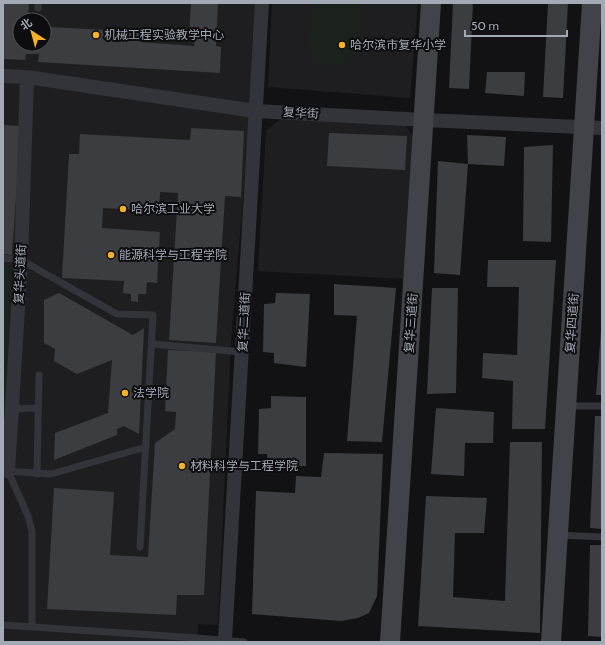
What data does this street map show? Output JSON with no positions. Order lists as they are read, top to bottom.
{
  "streets": {
    "street": [
      "复华街",
      "复华头道街",
      "复华二道街",
      "复华三道街",
      "复华四道街"
    ]
  },
  "crossings": [
    ["复华街", "复华头道街"],
    ["复华街", "复华二道街"],
    ["复华街", "复华三道街"],
    ["复华街", "复华四道街"]
  ],
  "places": [
    "机械工程实验教学中心",
    "哈尔滨市复华小学",
    "哈尔滨工业大学",
    "能源科学与工程学院",
    "法学院",
    "材料科学与工程学院"
  ],
  "scale_bar": "50 m",
  "north": "top left"
}
